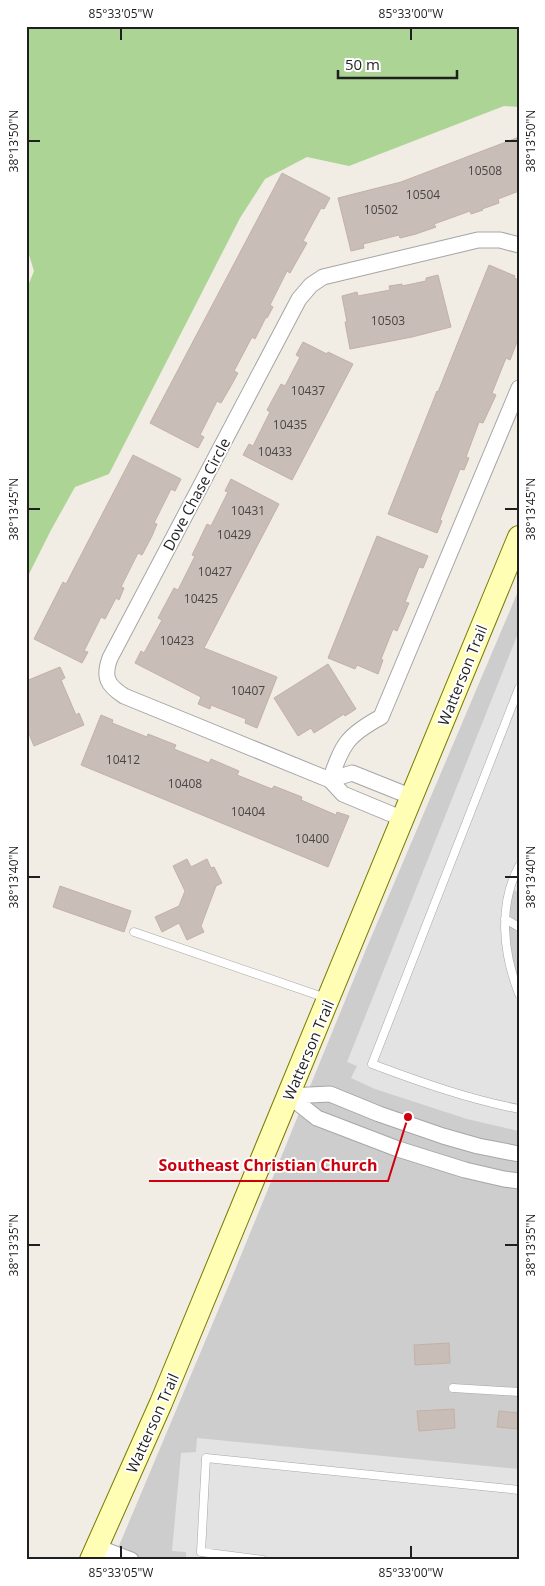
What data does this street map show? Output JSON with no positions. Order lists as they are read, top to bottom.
{
  "streets": {
    "main road": ["Watterson Trail"],
    "street": ["Dove Chase Circle"]
  },
  "crossings": [
    ["Dove Chase Circle", "Watterson Trail"]
  ],
  "places": ["Southeast Christian Church"],
  "house_numbers": [
    "10508",
    "10504",
    "10502",
    "10503",
    "10437",
    "10435",
    "10433",
    "10431",
    "10429",
    "10427",
    "10425",
    "10423",
    "10407",
    "10412",
    "10408",
    "10404",
    "10400"
  ],
  "scale_bar": "50 m",
  "coordinates": [
    "85°33'05\"W",
    "85°33'00\"W",
    "38°13'50\"N",
    "38°13'45\"N",
    "38°13'40\"N",
    "38°13'35\"N"
  ]
}
